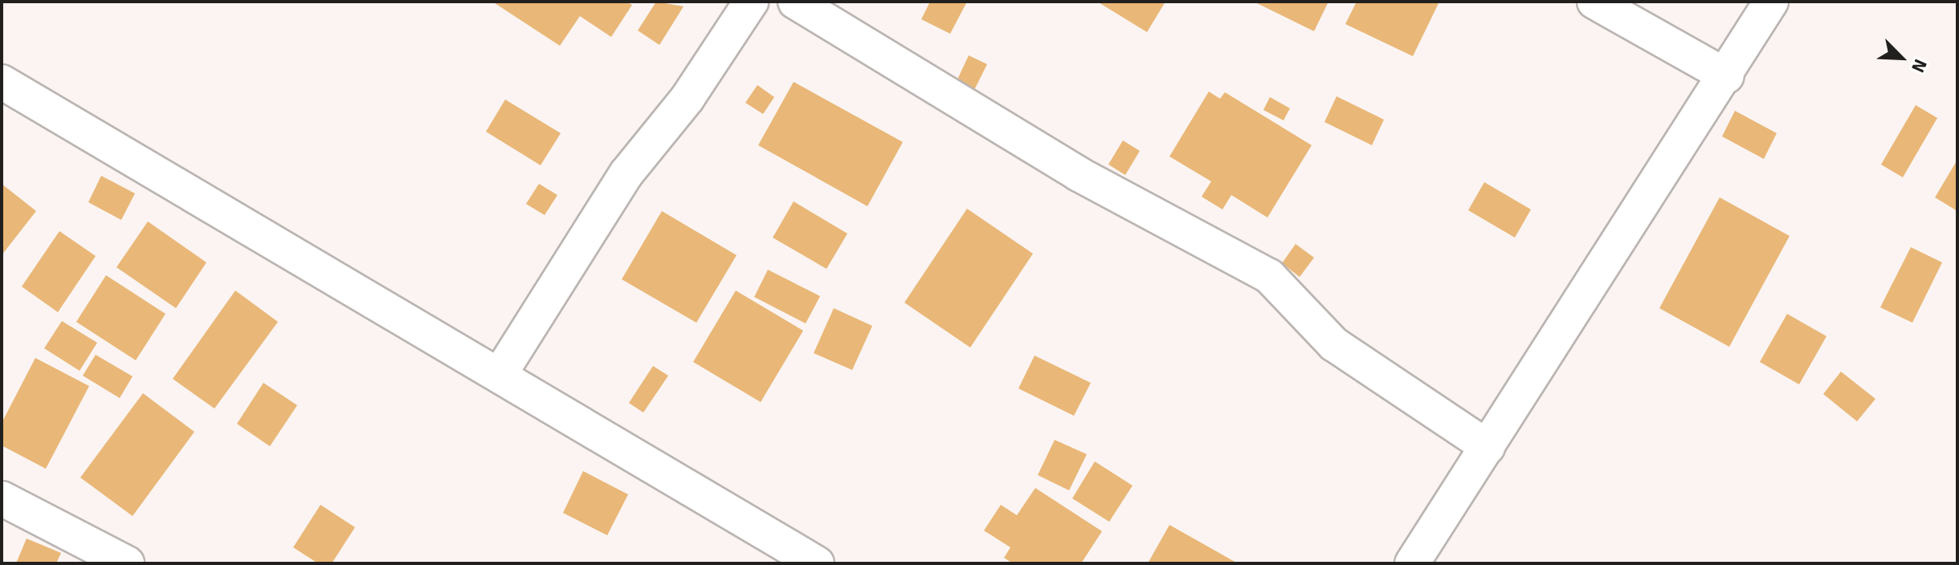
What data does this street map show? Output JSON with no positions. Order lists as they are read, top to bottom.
{
  "north": "bottom right"
}
